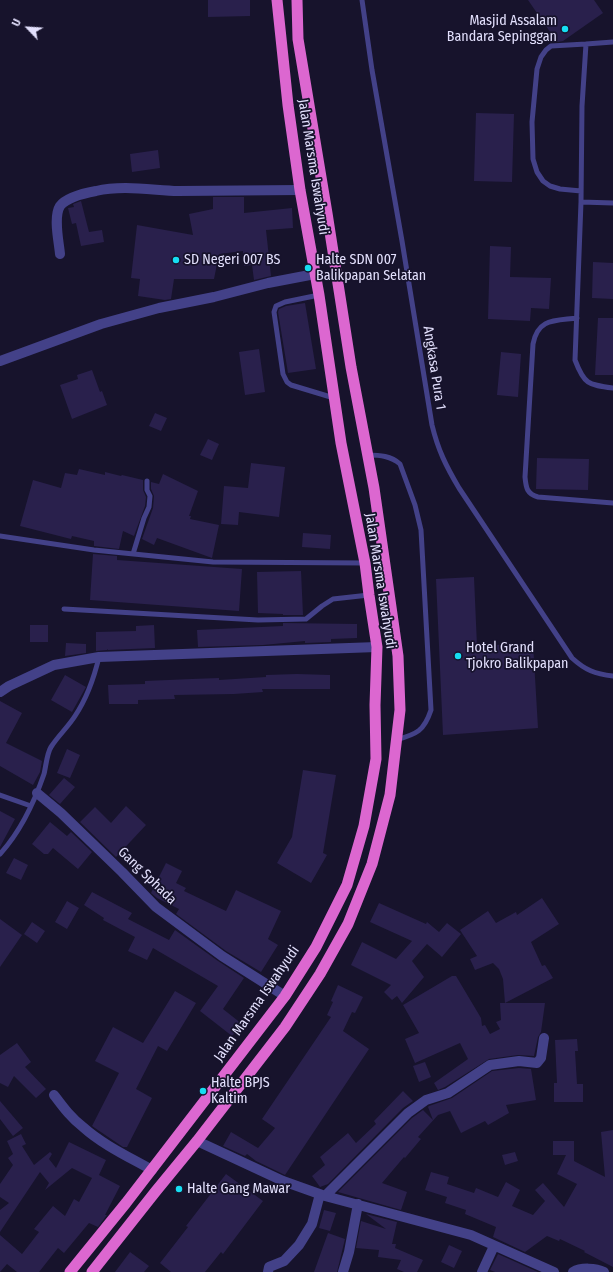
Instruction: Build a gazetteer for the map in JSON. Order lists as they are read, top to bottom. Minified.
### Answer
{"streets":{"highway":["Jalan Marsma Iswahyudi"],"street":["Gang Sphada"],"lane":["Angkasa Pura 1"]},"crossings":[["Jalan Marsma Iswahyudi","Gang Sphada"]],"places":["Masjid Assalam Bandara Sepinggan","SD Negeri 007 BS","Halte SDN 007 Balikpapan Selatan","Hotel Grand Tjokro Balikpapan","Halte BPJS Kaltim","Halte Gang Mawar"],"north":"top left"}
